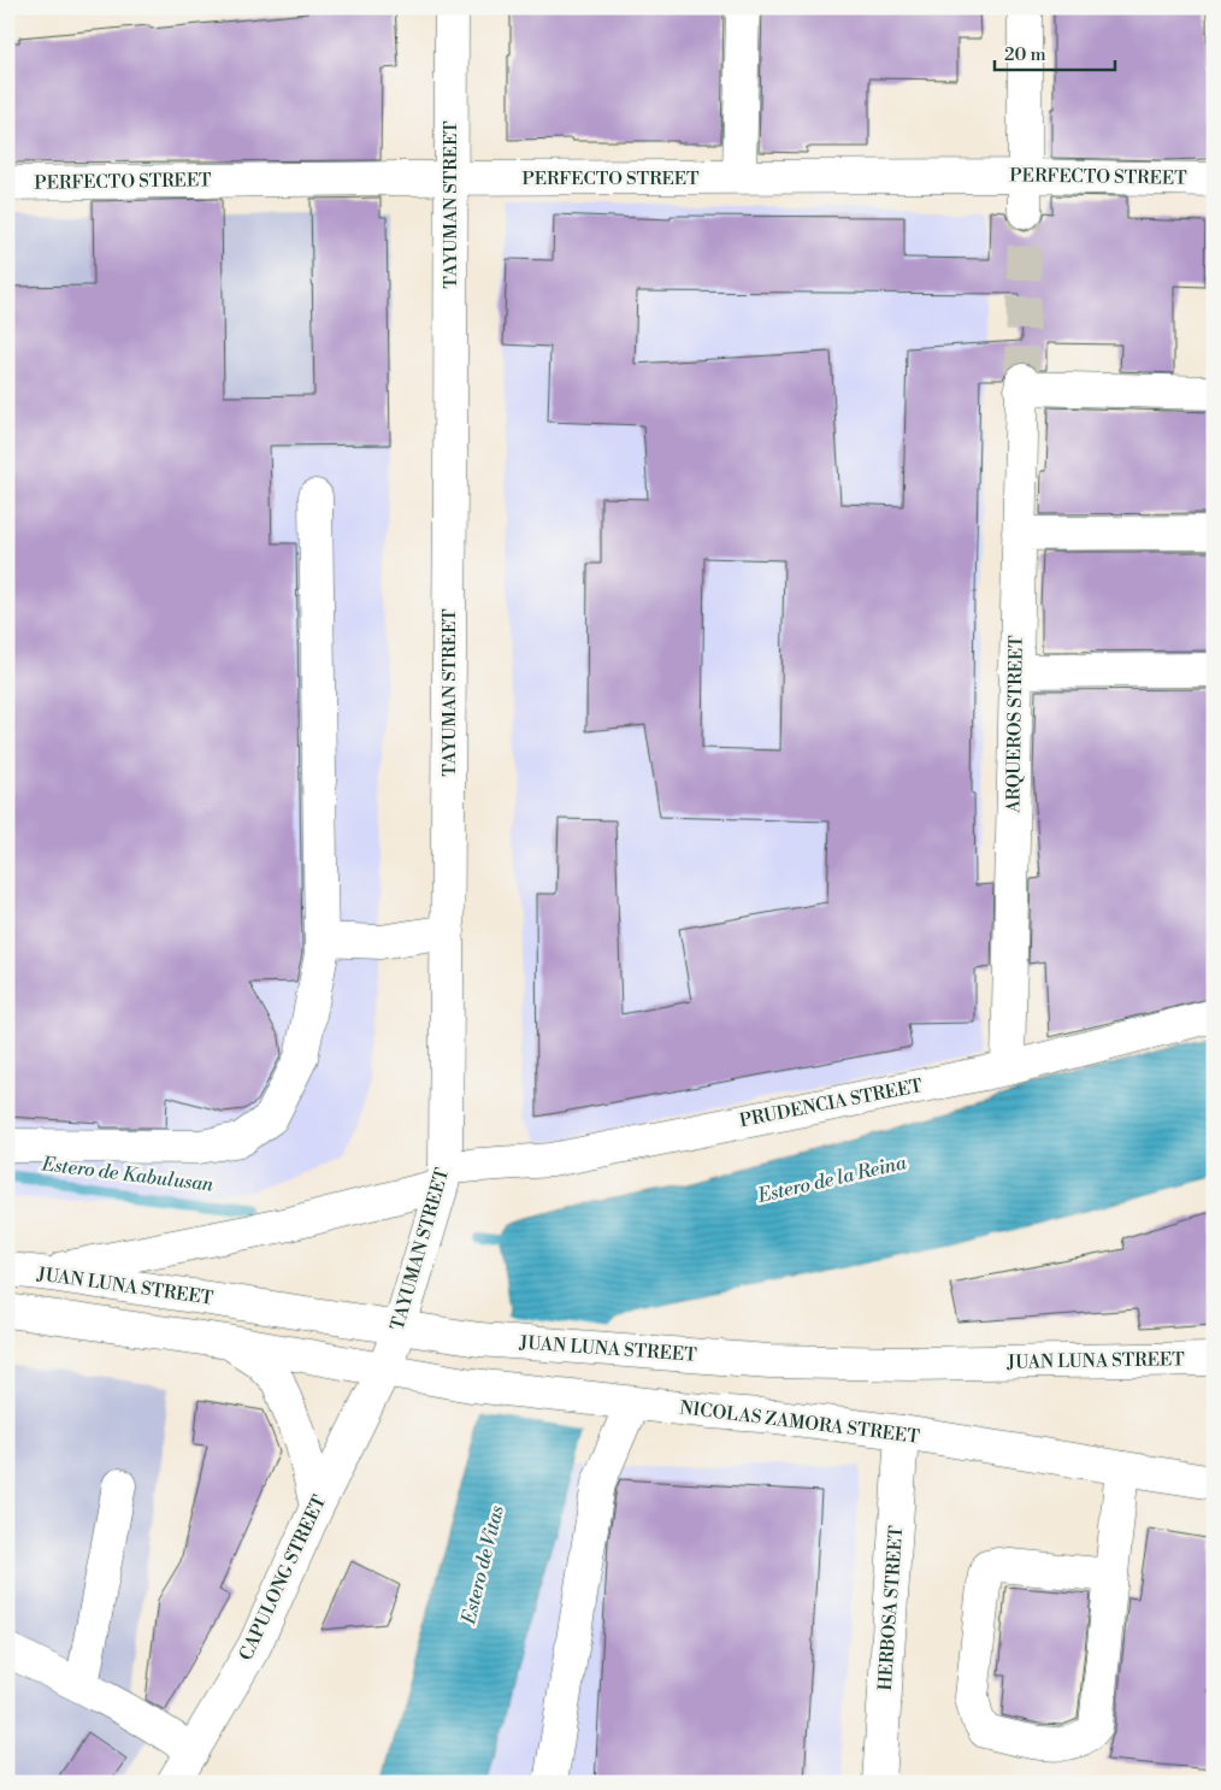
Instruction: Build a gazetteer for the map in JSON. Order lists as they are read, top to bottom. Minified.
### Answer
{"streets":{"main road":["PERFECTO STREET","TAYUMAN STREET","ARQUEROS STREET","PRUDENCIA STREET","JUAN LUNA STREET","NICOLAS ZAMORA STREET","CAPULONG STREET","HERBOSA STREET"]},"crossings":[["PERFECTO STREET","TAYUMAN STREET"],["TAYUMAN STREET","PRUDENCIA STREET"],["TAYUMAN STREET","JUAN LUNA STREET"],["TAYUMAN STREET","NICOLAS ZAMORA STREET"],["TAYUMAN STREET","CAPULONG STREET"],["ARQUEROS STREET","PRUDENCIA STREET"],["PRUDENCIA STREET","JUAN LUNA STREET"],["NICOLAS ZAMORA STREET","CAPULONG STREET"],["NICOLAS ZAMORA STREET","HERBOSA STREET"]],"water":["Estero de Kabulusan","Estero de la Reina","Estero de Vitas"],"scale_bar":"20 m"}
